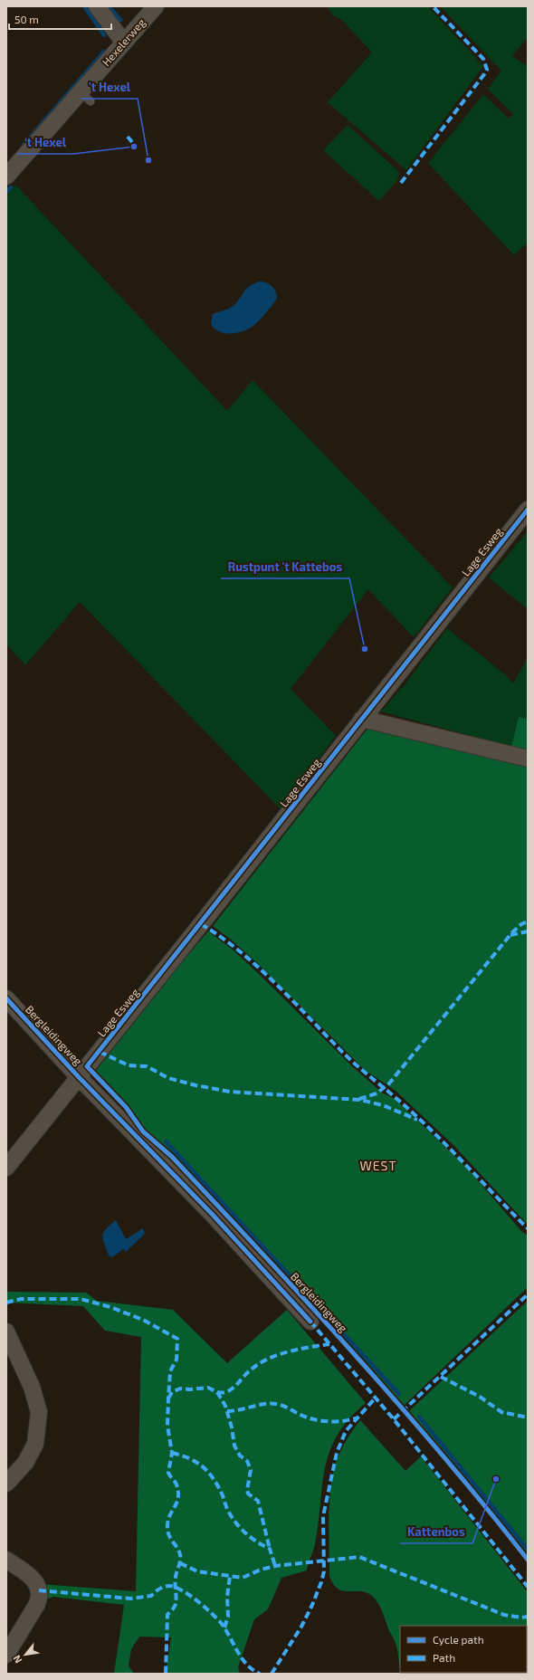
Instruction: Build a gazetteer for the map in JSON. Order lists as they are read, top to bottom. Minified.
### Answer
{"streets":{"street":["Hexelerweg","Lage Esweg","Bergleidingweg"]},"crossings":[["Lage Esweg","Bergleidingweg"]],"districts":["WEST"],"places":["‘t Hexel","'t Hexel","Rustpunt 't Kattebos","Kattenbos"],"legend":["Cycle path","Path"],"scale_bar":"50 m","north":"bottom left"}
